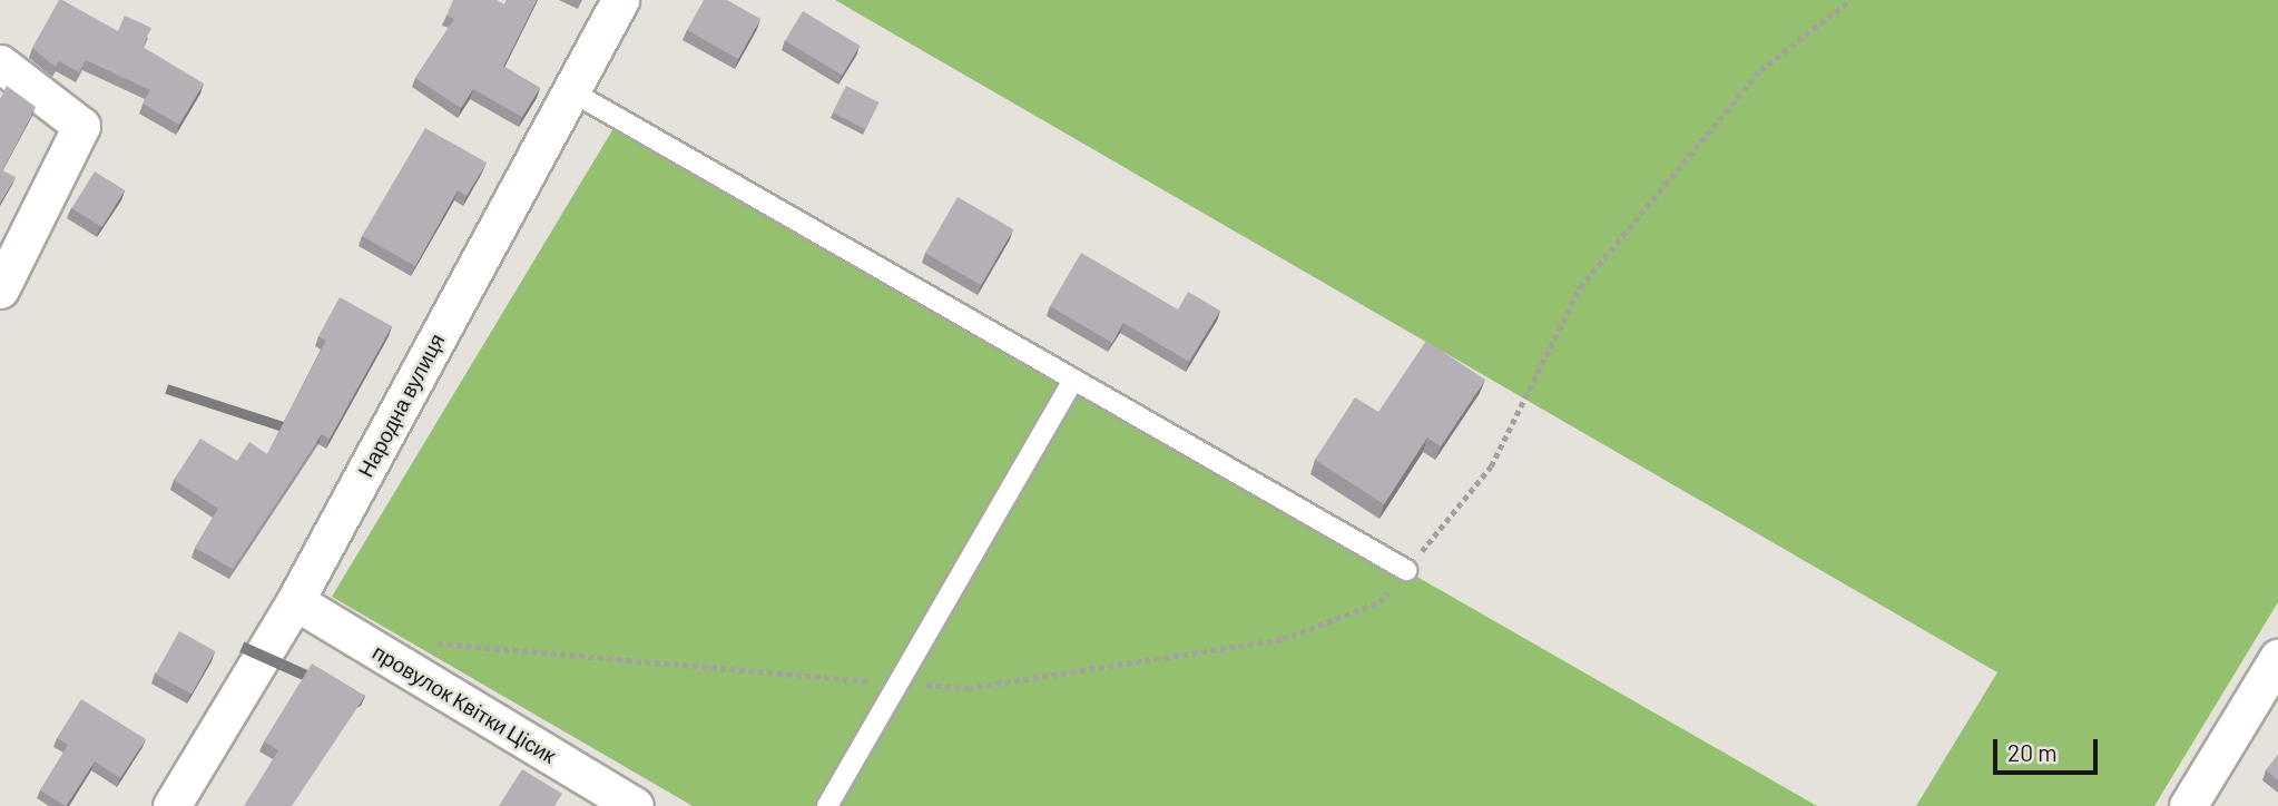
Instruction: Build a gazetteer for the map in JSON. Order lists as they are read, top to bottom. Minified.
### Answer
{"streets":{"street":["Народна вулиця","провулок Квітки Цісик"]},"crossings":[["Народна вулиця","провулок Квітки Цісик"]],"scale_bar":"20 m"}
